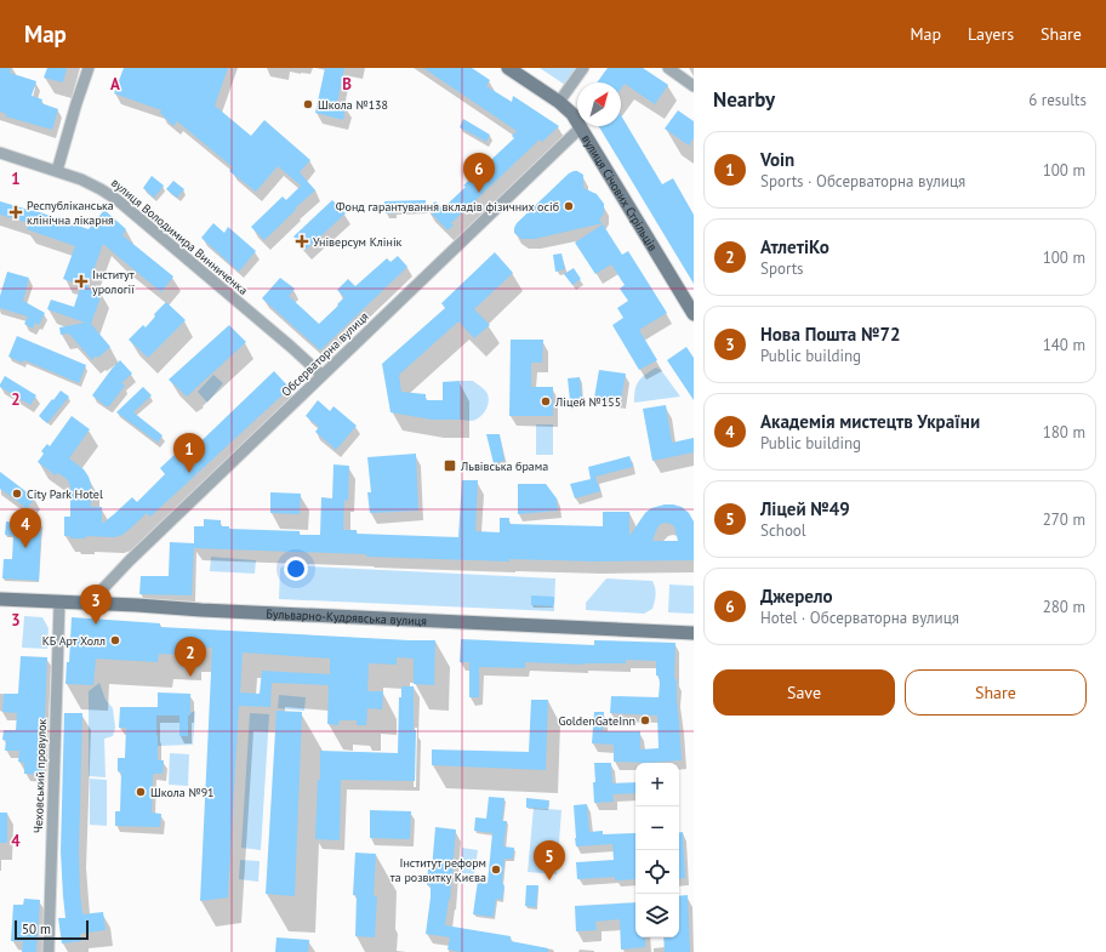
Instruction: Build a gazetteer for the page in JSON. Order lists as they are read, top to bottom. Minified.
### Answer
{"streets":{"main road":["вулиця Січових Стрільців","Бульварно-Кудрявська вулиця"],"street":["вулиця Володимира Винниченка","Обсерваторна вулиця","Чеховський провулок"]},"crossings":[["вулиця Січових Стрільців","Обсерваторна вулиця"],["вулиця Володимира Винниченка","Обсерваторна вулиця"],["Обсерваторна вулиця","Бульварно-Кудрявська вулиця"],["Бульварно-Кудрявська вулиця","Чеховський провулок"]],"places":{"other":["Школа №138","Фонд гарантування вкладів фізичних осіб","Ліцей №155","City Park Hotel","КБ Арт Холл","GoldenGateInn","Школа №91","Інститут реформ та розвитку Києва"],"health":["Республіканська клінічна лікарня","Універсум Клінік","Інститут урології"],"transit":["Львівська брама"]},"scale_bar":"50 m","north":"top right","page":{"header":"Map","nav":["Map","Layers","Share"],"heading":["Nearby","6 results"],"list":[{"mark":"1","name":"Voin","note":"Sports · Обсерваторна вулиця","value":"100 m"},{"mark":"2","name":"АтлетіКо","note":"Sports","value":"100 m"},{"mark":"3","name":"Нова Пошта №72","note":"Public building","value":"140 m"},{"mark":"4","name":"Академія мистецтв України","note":"Public building","value":"180 m"},{"mark":"5","name":"Ліцей №49","note":"School","value":"270 m"},{"mark":"6","name":"Джерело","note":"Hotel · Обсерваторна вулиця","value":"280 m"}],"pins":["6","1","4","3","2","5"],"buttons":["Save","Share"],"map_buttons":["+","−"],"scale":"50 m"},"grid":{"columns":["A","B"],"rows":["1","2","3","4"]}}
